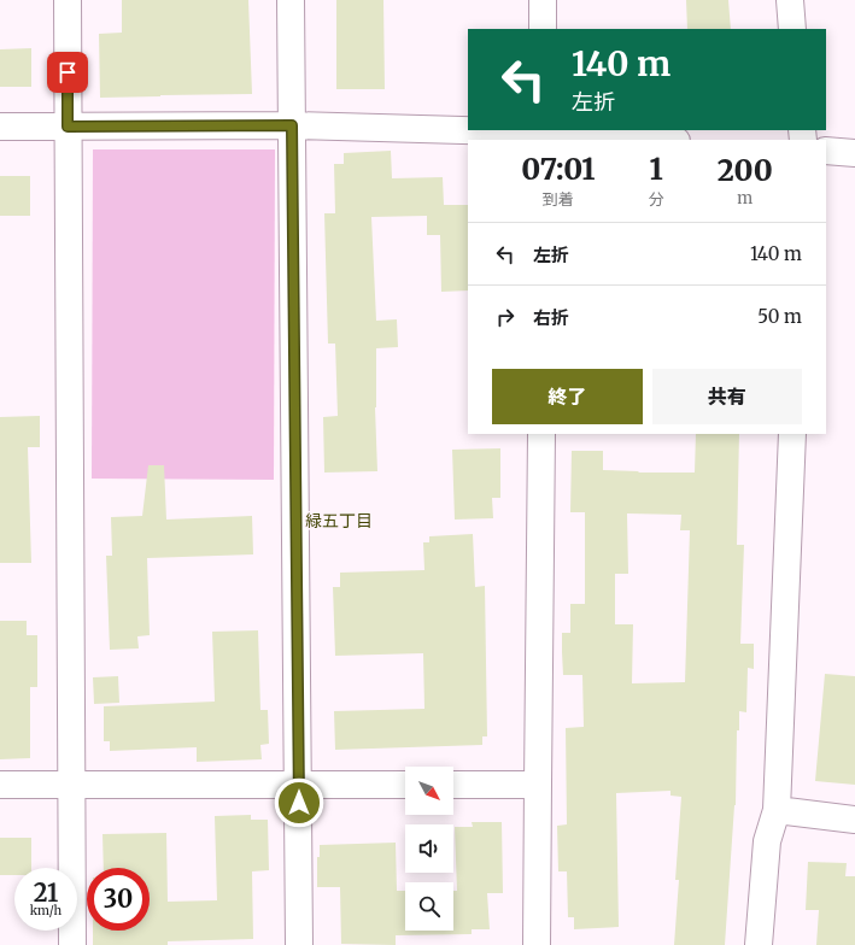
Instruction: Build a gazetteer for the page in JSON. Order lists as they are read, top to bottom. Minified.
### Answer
{"districts":["緑五丁目"],"north":"bottom right","page":{"turn":["140 m","左折"],"eta":["07:01","到着","1","分","200","m"],"list":[{"name":"左折","value":"140 m"},{"name":"右折","value":"50 m"}],"buttons":["終了","共有"],"speed":"21 km/h","limit":"30"}}
